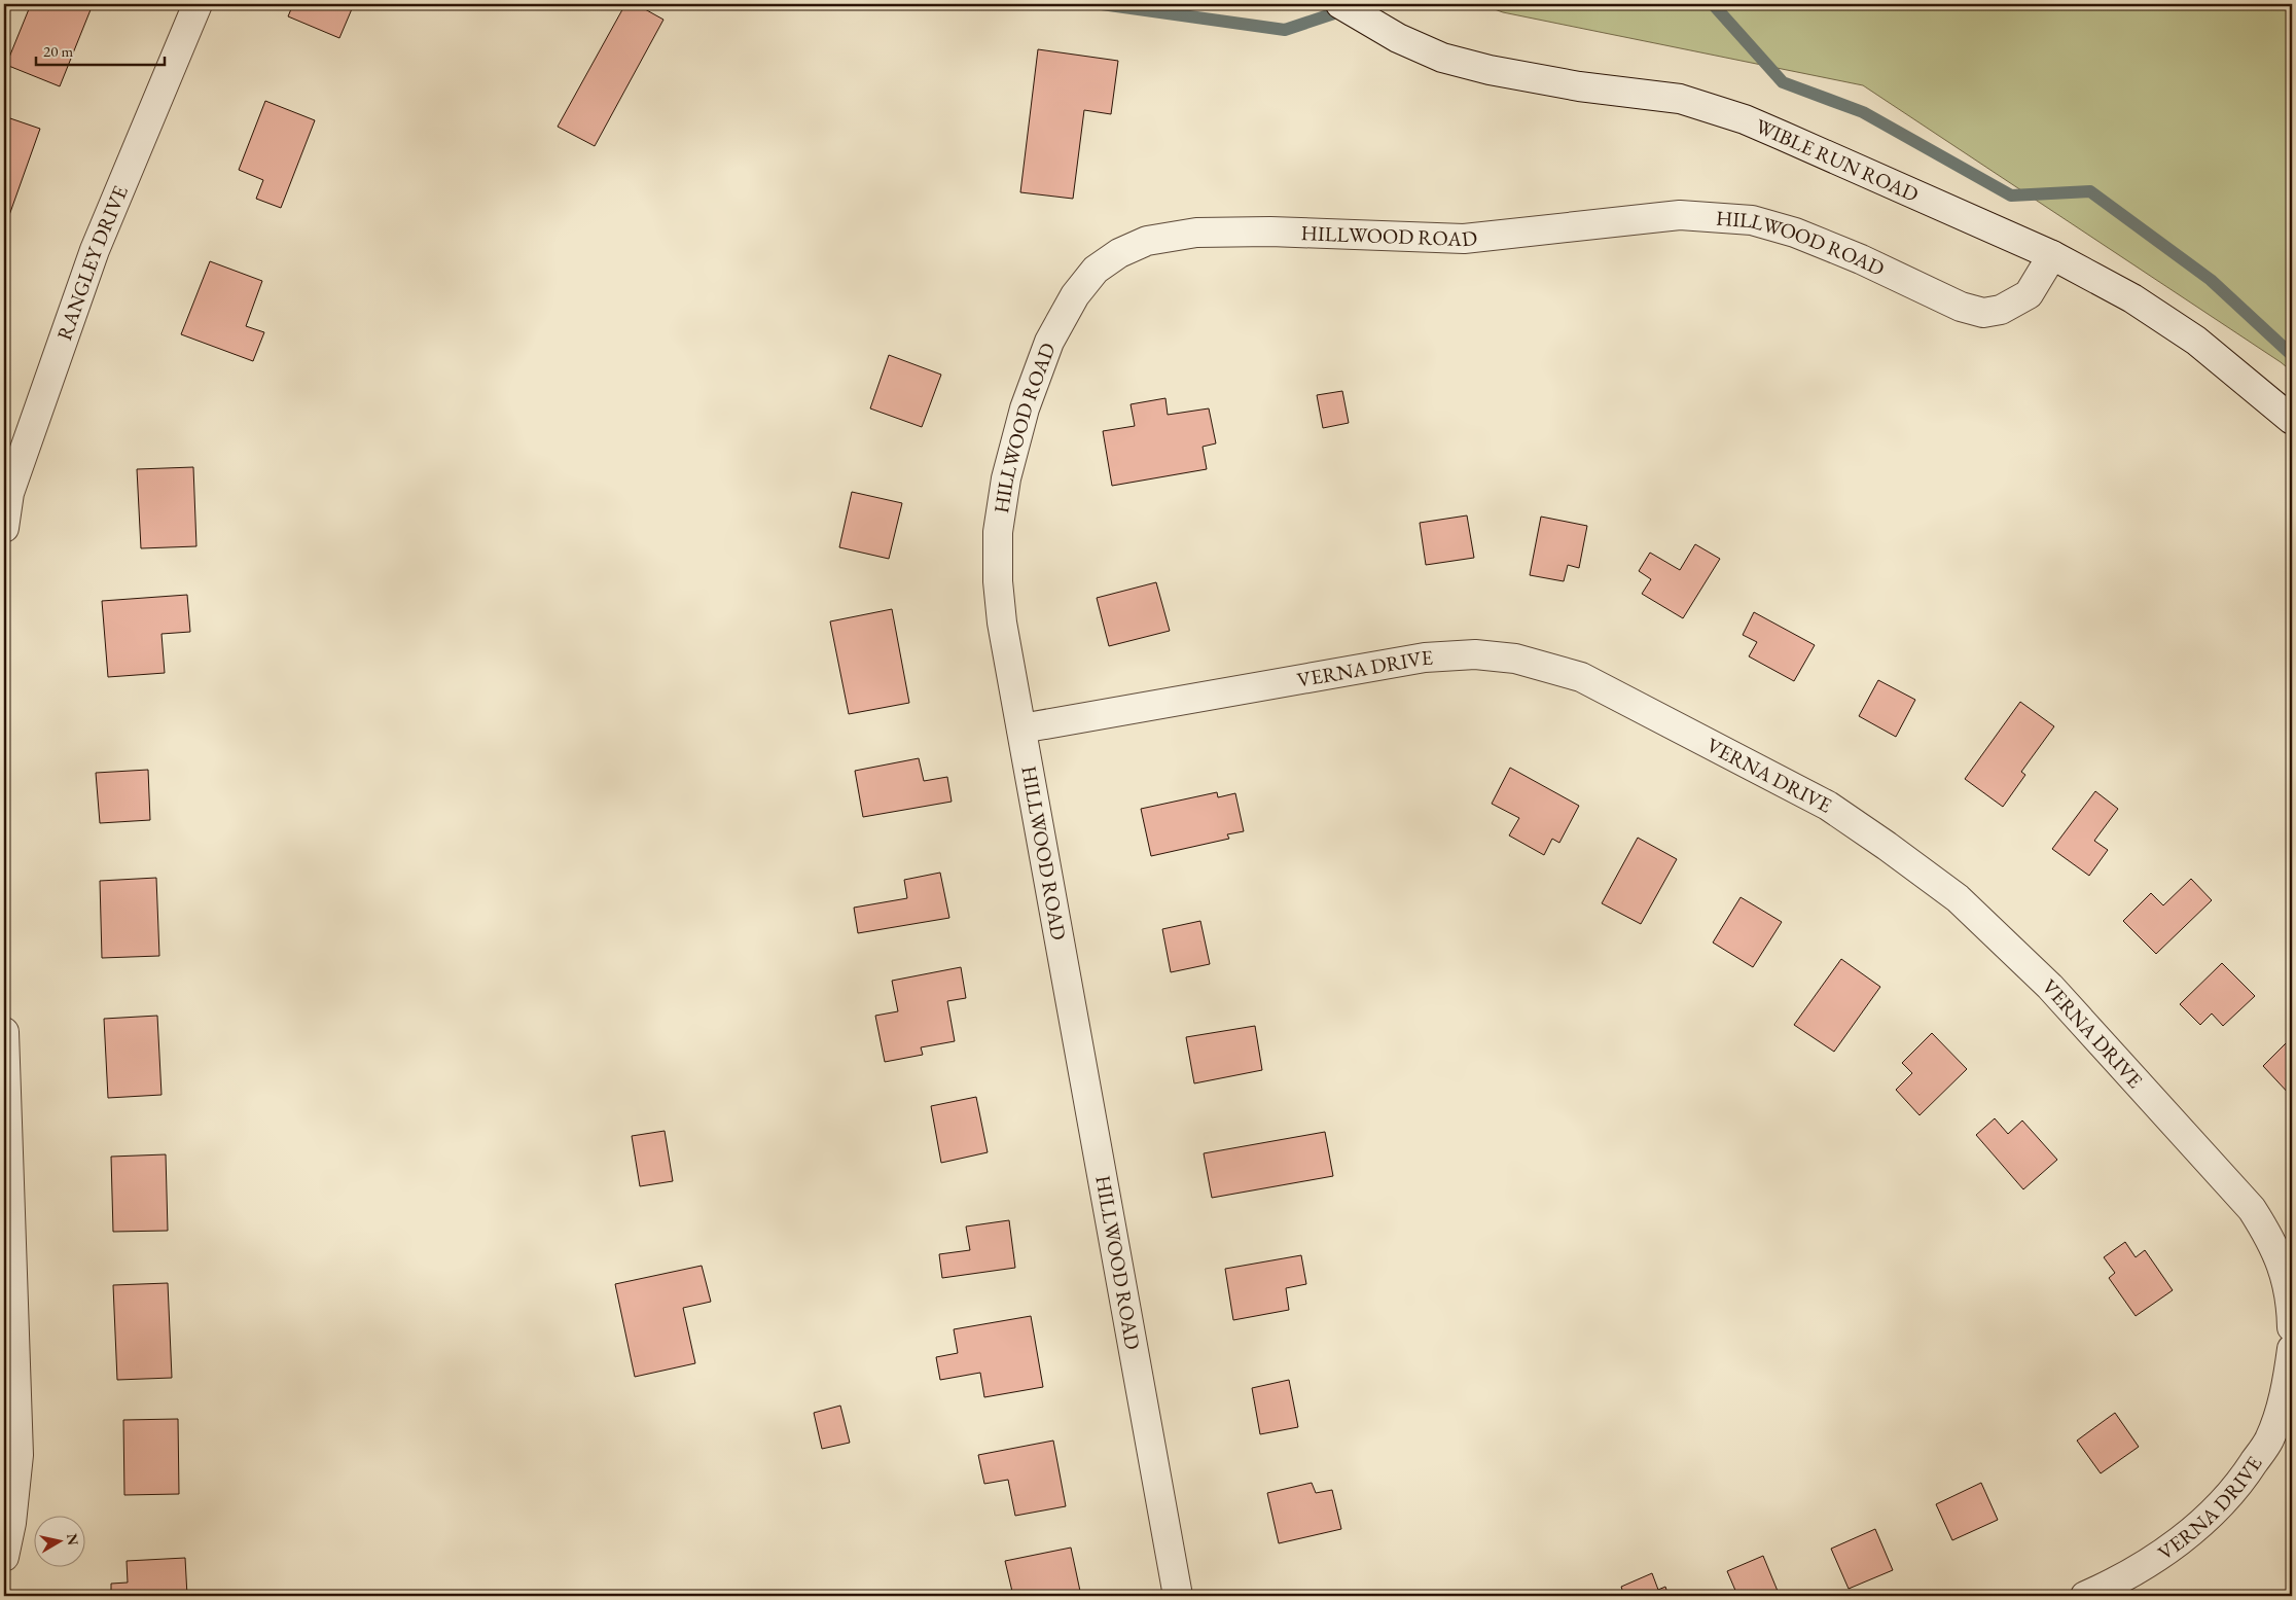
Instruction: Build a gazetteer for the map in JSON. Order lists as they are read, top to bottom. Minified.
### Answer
{"streets":{"street":["WIBLE RUN ROAD","HILLWOOD ROAD","RANGLEY DRIVE","VERNA DRIVE"]},"crossings":[["WIBLE RUN ROAD","HILLWOOD ROAD"],["HILLWOOD ROAD","VERNA DRIVE"]],"scale_bar":"20 m","north":"right"}
